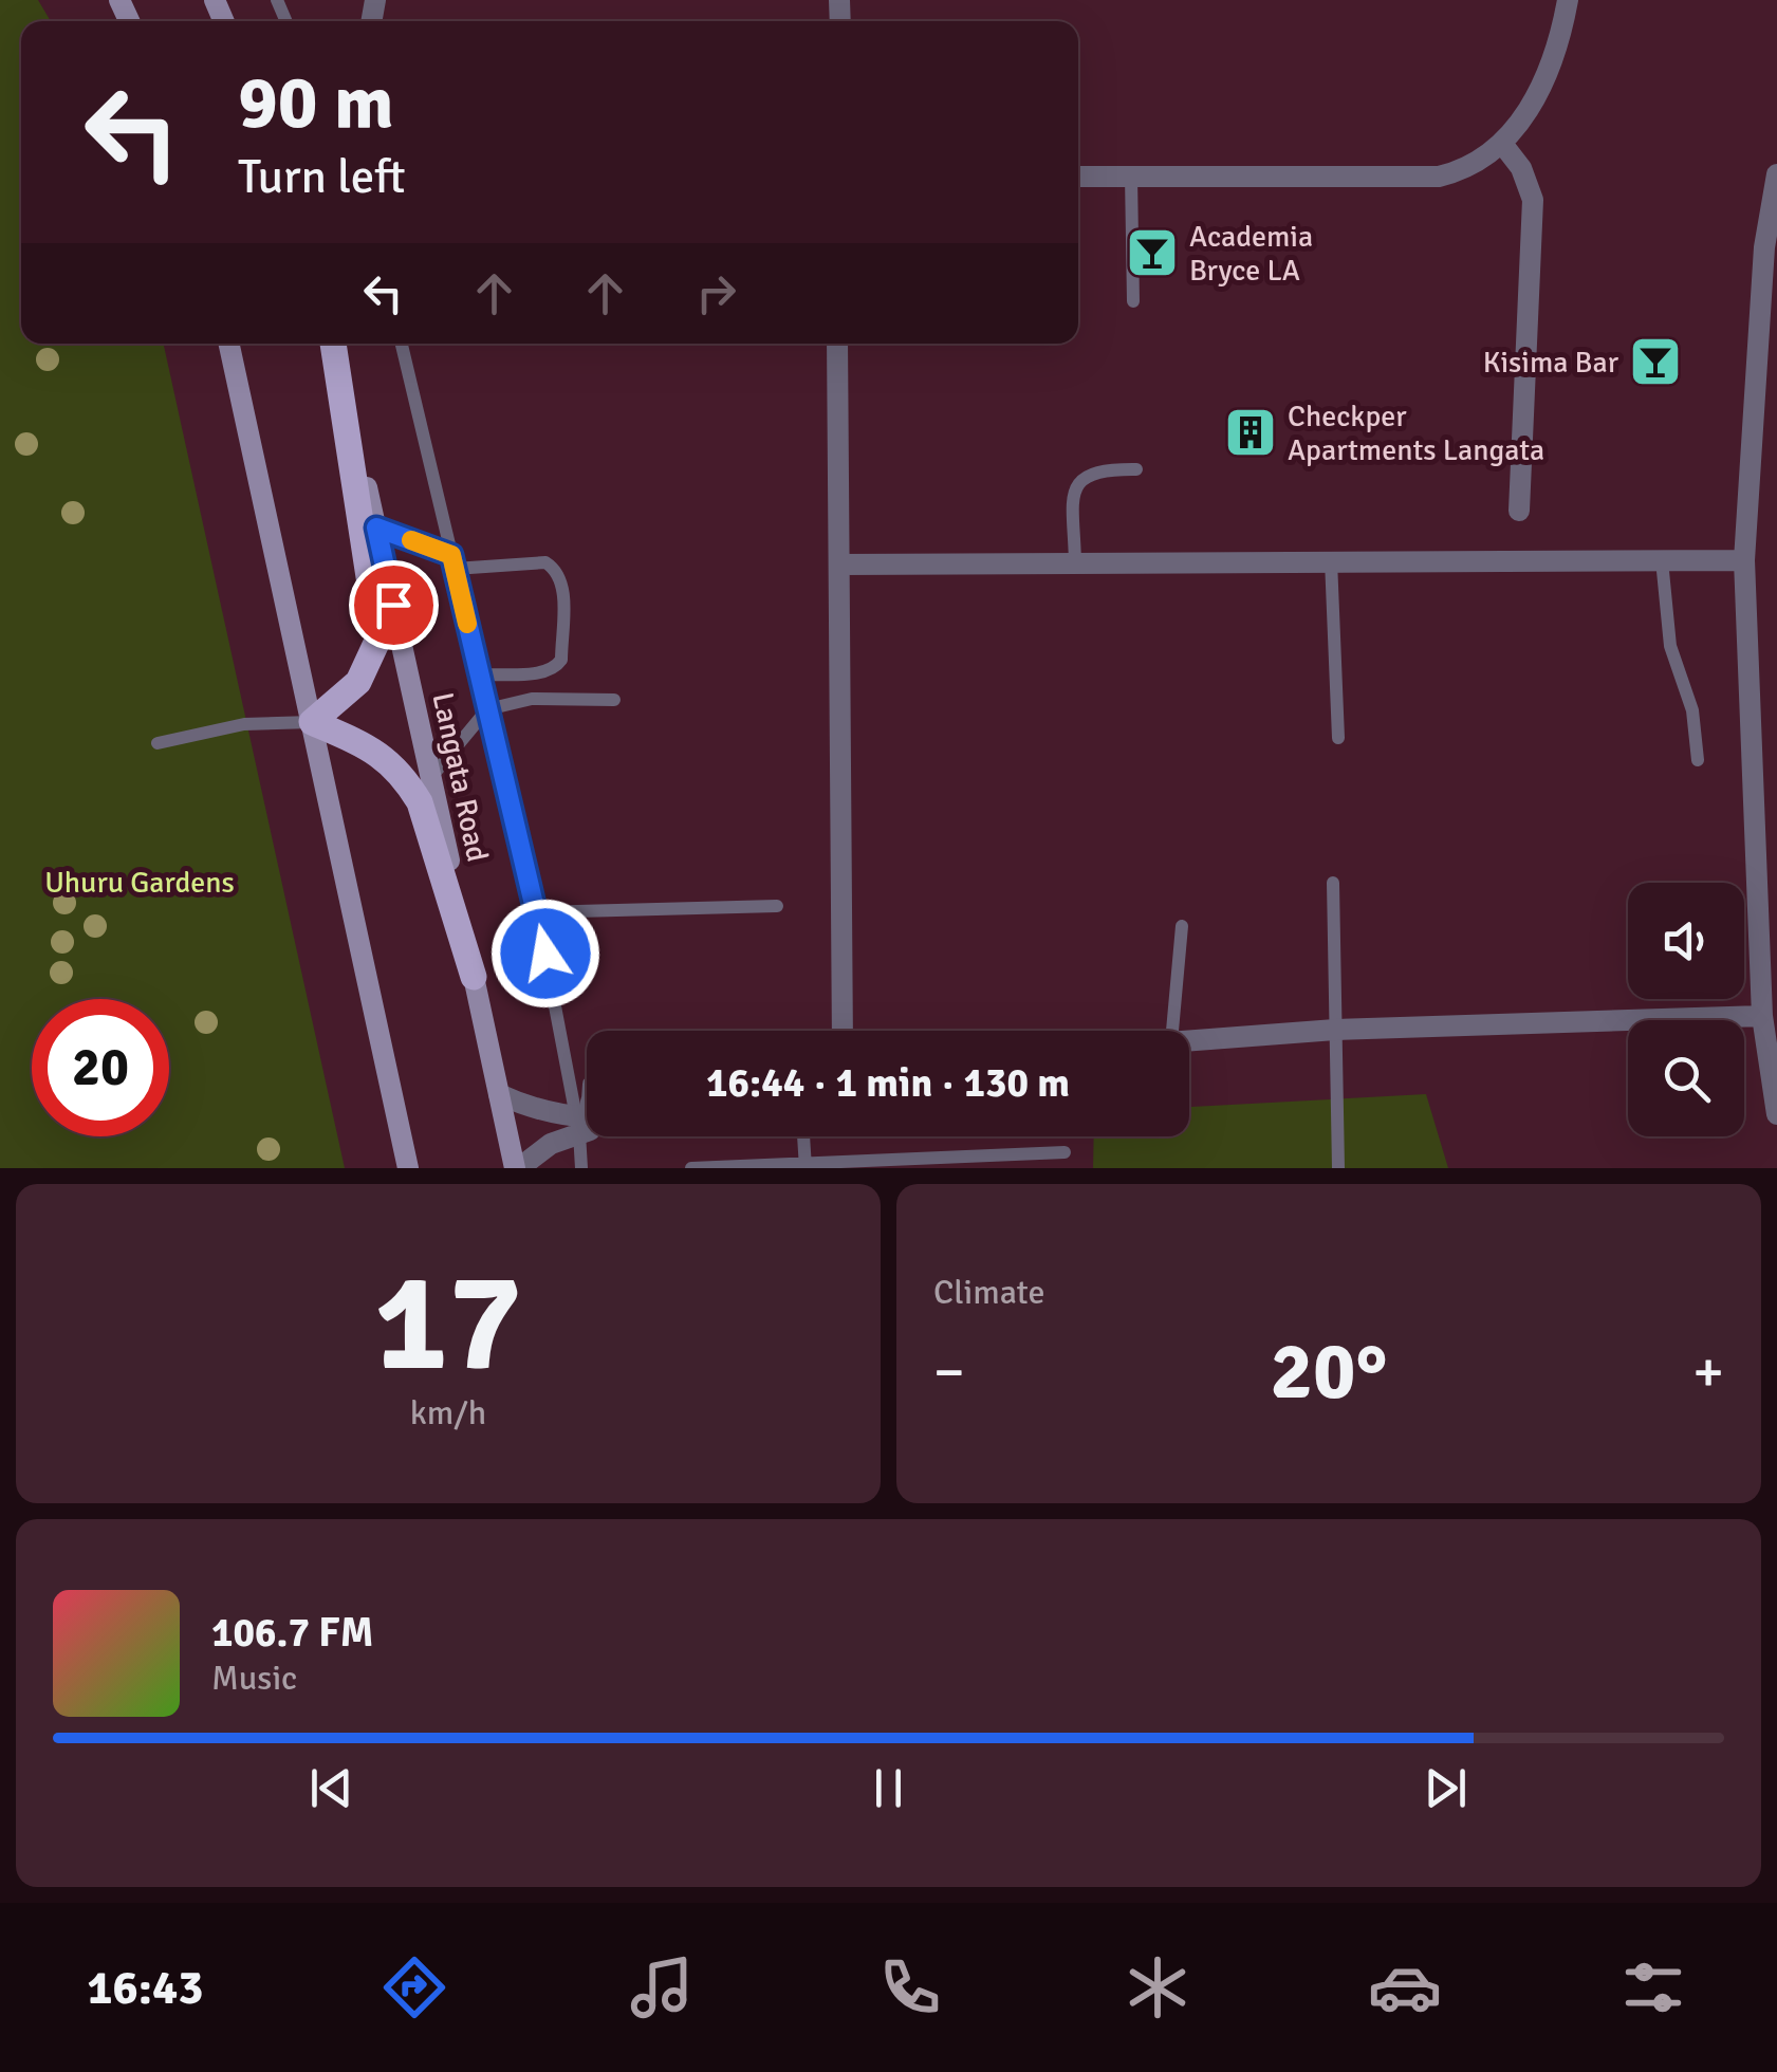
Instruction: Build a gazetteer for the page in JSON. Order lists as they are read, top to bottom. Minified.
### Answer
{"streets":{"main road":["Langata Road"]},"parks":["Uhuru Gardens"],"places":{"bar":["Academia Bryce LA","Kisima Bar"],"building":["Checkper Apartments Langata"]},"page":{"turn":["90 m","Turn left"],"limit":"20","trip":"16:44 · 1 min · 130 m","tile":[["17","km/h"],"Climate"],"heat":["−","20°","+"],"song":["106.7 FM","Music"],"tabs":"16:43"}}
